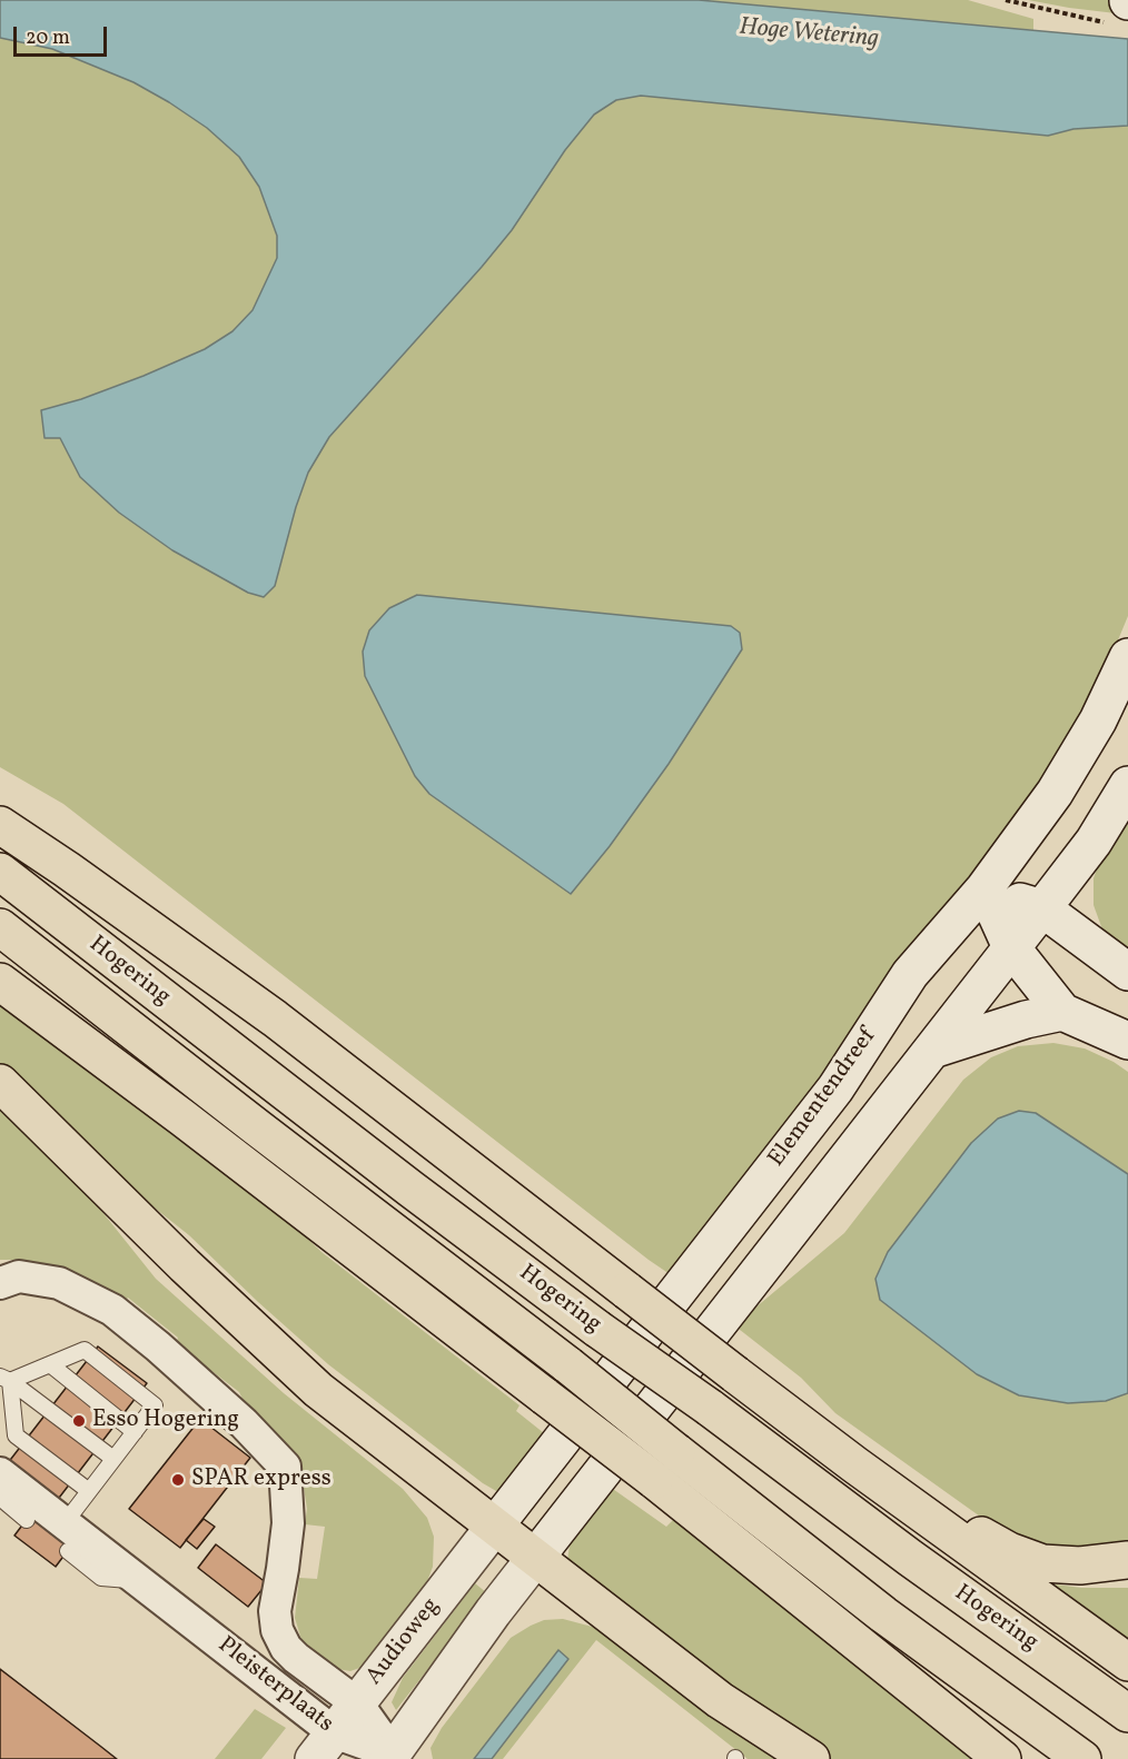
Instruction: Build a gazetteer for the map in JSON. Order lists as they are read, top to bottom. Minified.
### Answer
{"streets":{"highway":["Hogering"],"main road":["Elementendreef","Audioweg"],"street":["Pleisterplaats"]},"crossings":[["Elementendreef","Audioweg"],["Audioweg","Pleisterplaats"]],"water":["Hoge Wetering"],"places":["Esso Hogering","SPAR express"],"scale_bar":"20 m"}
